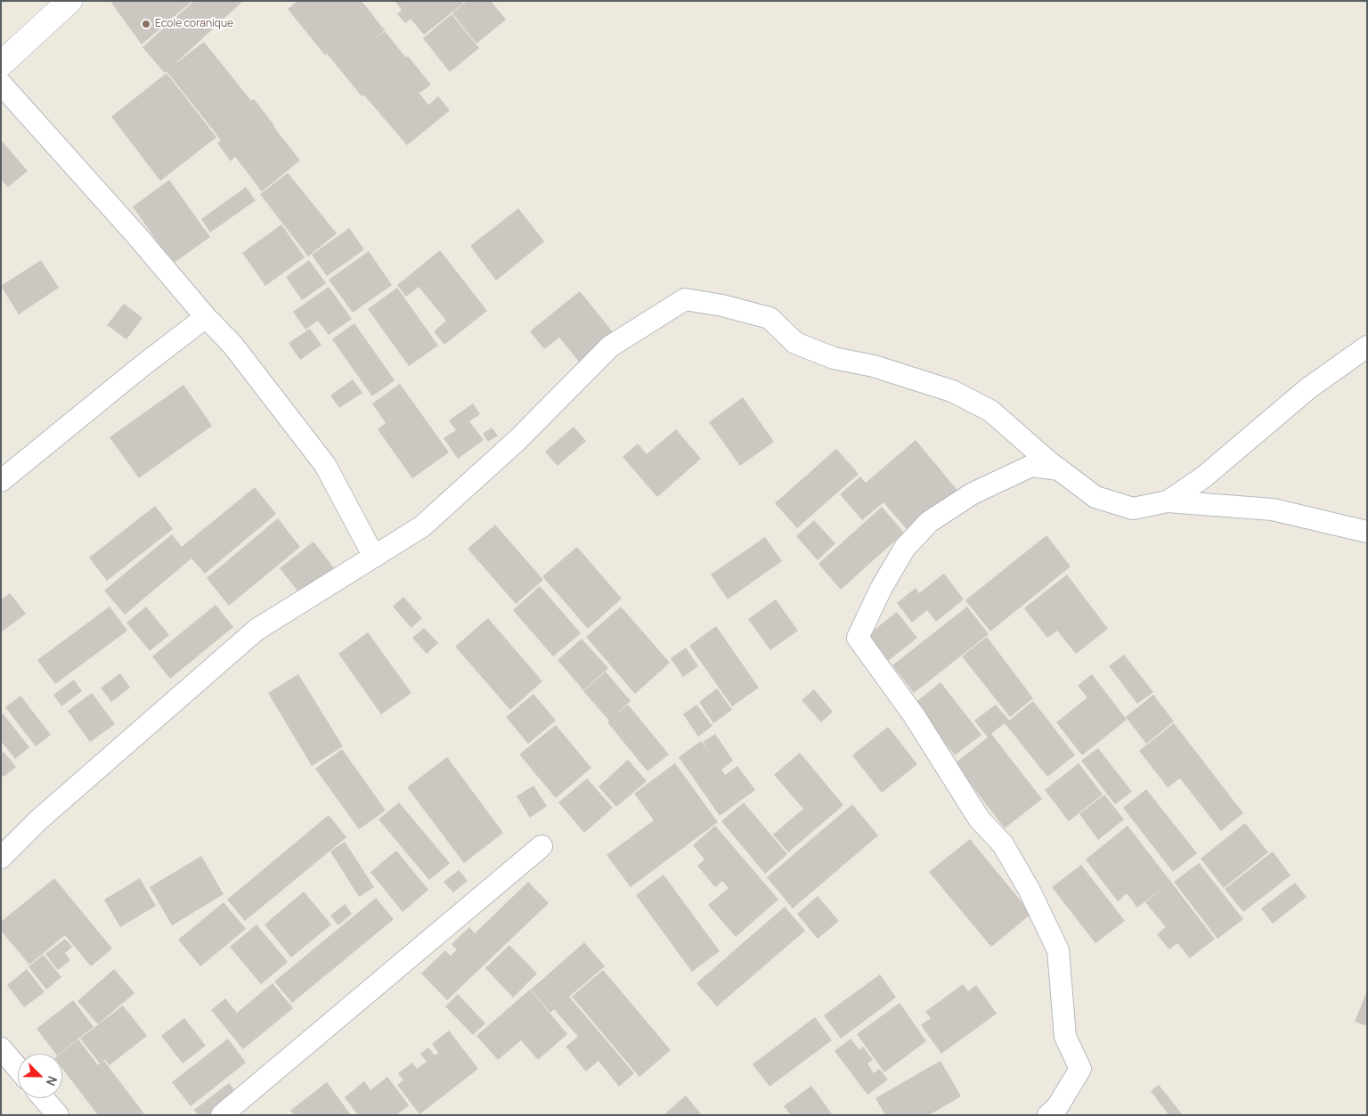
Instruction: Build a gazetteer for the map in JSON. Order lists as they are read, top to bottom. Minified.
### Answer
{"places":["Ecole coranique"],"north":"bottom right"}
